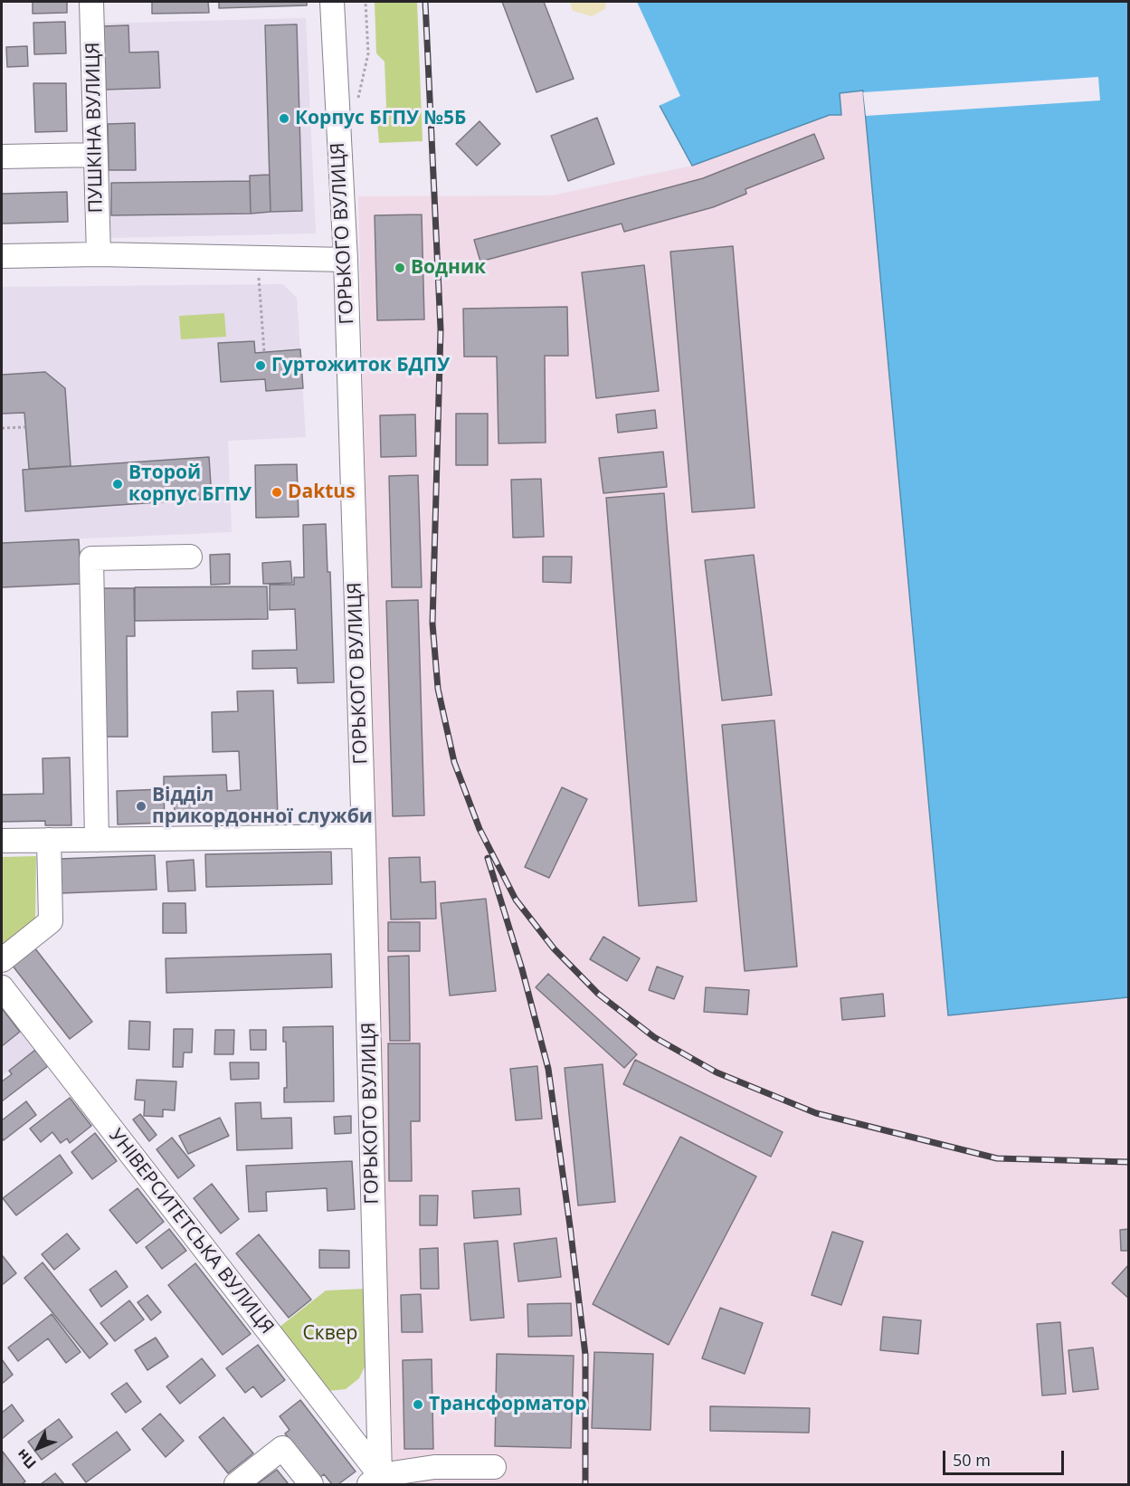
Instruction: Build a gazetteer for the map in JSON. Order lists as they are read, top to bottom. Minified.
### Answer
{"streets":{"street":["ПУШКІНА ВУЛИЦЯ","ГОРЬКОГО ВУЛИЦЯ","УНІВЕРСИТЕТСЬКА ВУЛИЦЯ"]},"crossings":[["ГОРЬКОГО ВУЛИЦЯ","УНІВЕРСИТЕТСЬКА ВУЛИЦЯ"]],"parks":["Сквер"],"places":["Корпус БГПУ №5Б","Водник","Гуртожиток БДПУ","Второй корпус БГПУ","Daktus","Відділ прикордонної служби","Трансформатор"],"scale_bar":"50 m","north":"bottom left"}
